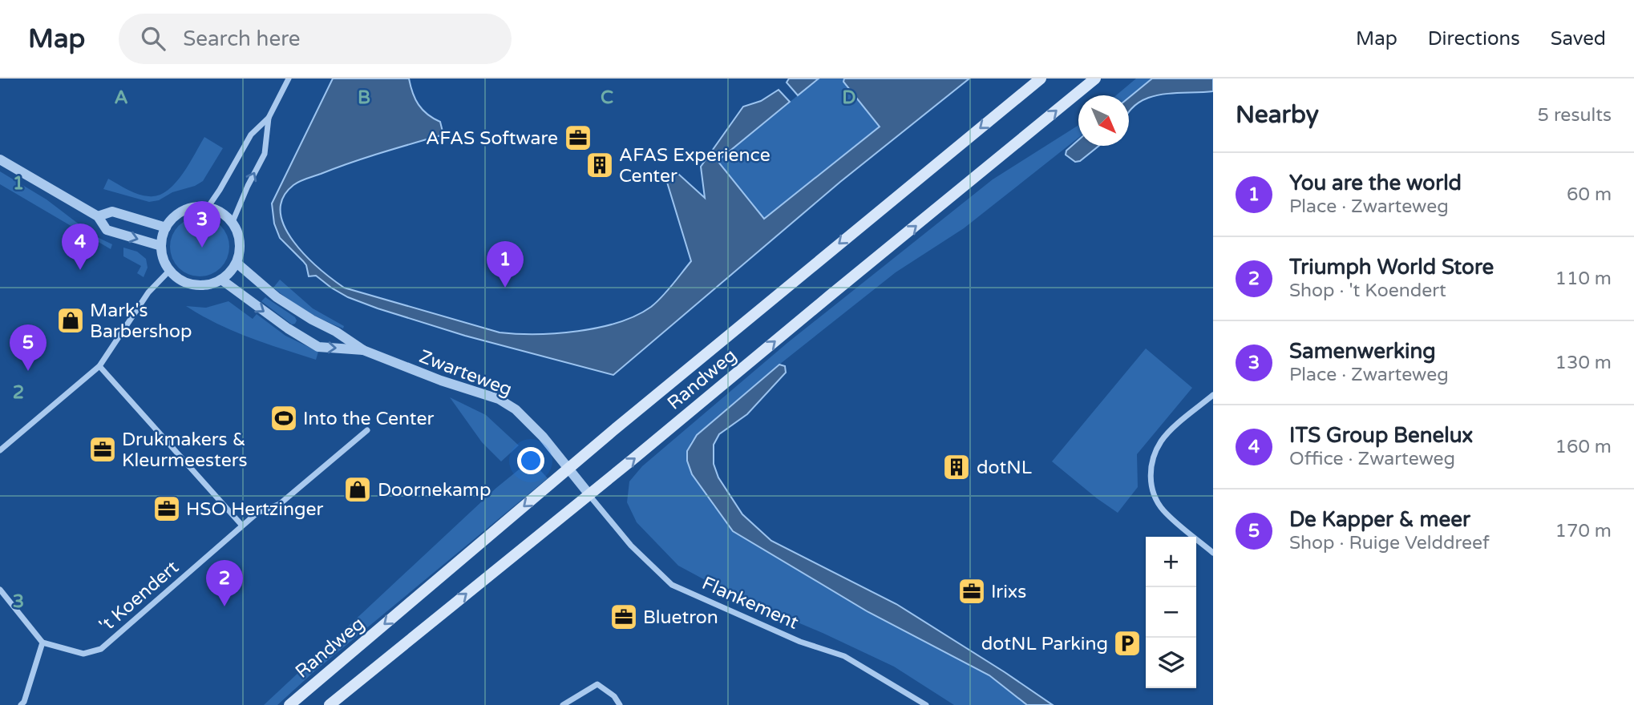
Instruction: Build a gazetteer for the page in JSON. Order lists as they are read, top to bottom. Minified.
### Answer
{"streets":{"main road":["Randweg"],"street":["Zwarteweg","'t Koendert","Flankement"]},"crossings":[["Zwarteweg","Randweg"],["Zwarteweg","Flankement"],["Randweg","Flankement"]],"places":{"office":["AFAS Software","Drukmakers & Kleurmeesters","HSO Hertzinger","Irixs","Bluetron"],"building":["AFAS Experience Center","dotNL"],"shop":["Mark's Barbershop","Doornekamp"],"sports":["Into the Center"],"parking":["dotNL Parking"]},"north":"bottom right","page":{"header":"Map","search":"Search here","nav":["Map","Directions","Saved"],"heading":["Nearby","5 results"],"list":[{"mark":"1","name":"You are the world","note":"Place · Zwarteweg","value":"60 m"},{"mark":"2","name":"Triumph World Store","note":"Shop · 't Koendert","value":"110 m"},{"mark":"3","name":"Samenwerking","note":"Place · Zwarteweg","value":"130 m"},{"mark":"4","name":"ITS Group Benelux","note":"Office · Zwarteweg","value":"160 m"},{"mark":"5","name":"De Kapper & meer","note":"Shop · Ruige Velddreef","value":"170 m"}],"pins":["3","4","1","5","2"],"map_buttons":["+","−"]},"grid":{"columns":["A","B","C","D"],"rows":["1","2","3"]}}
